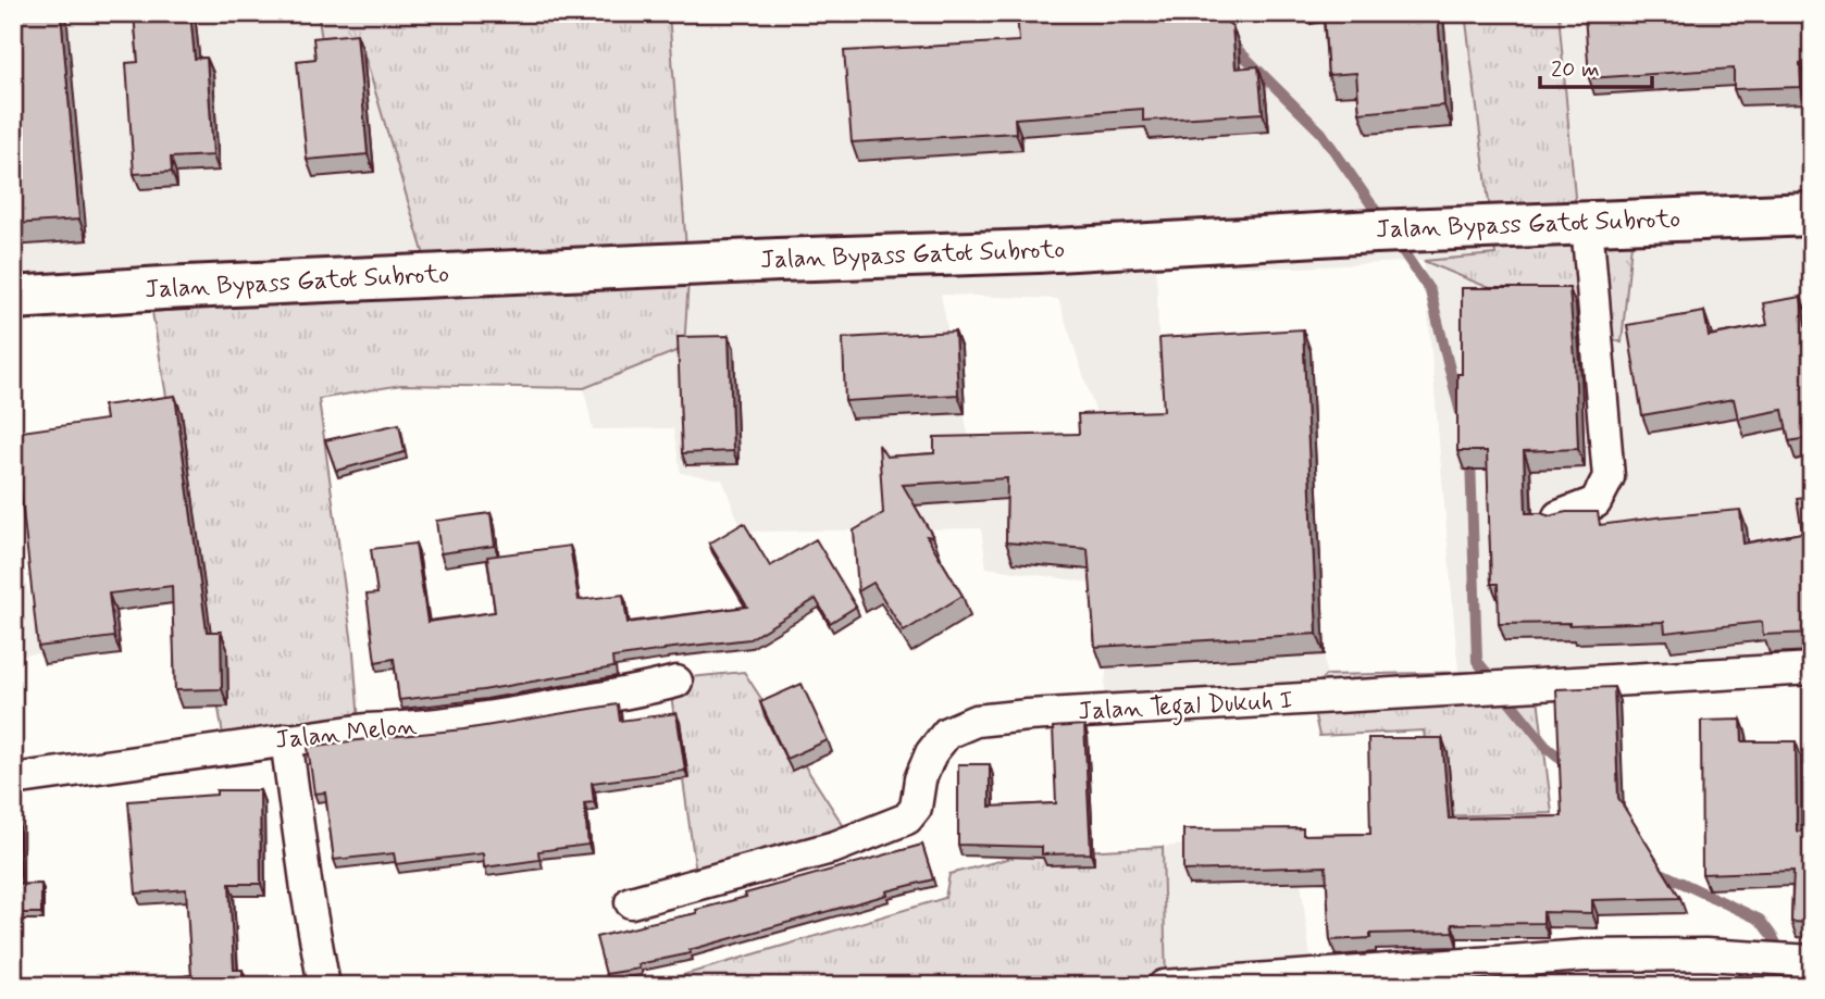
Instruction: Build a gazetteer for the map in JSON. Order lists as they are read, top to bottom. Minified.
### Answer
{"streets":{"main road":["Jalan Bypass Gatot Subroto"],"street":["Jalan Tegal Dukuh I","Jalan Melon"]},"scale_bar":"20 m"}
